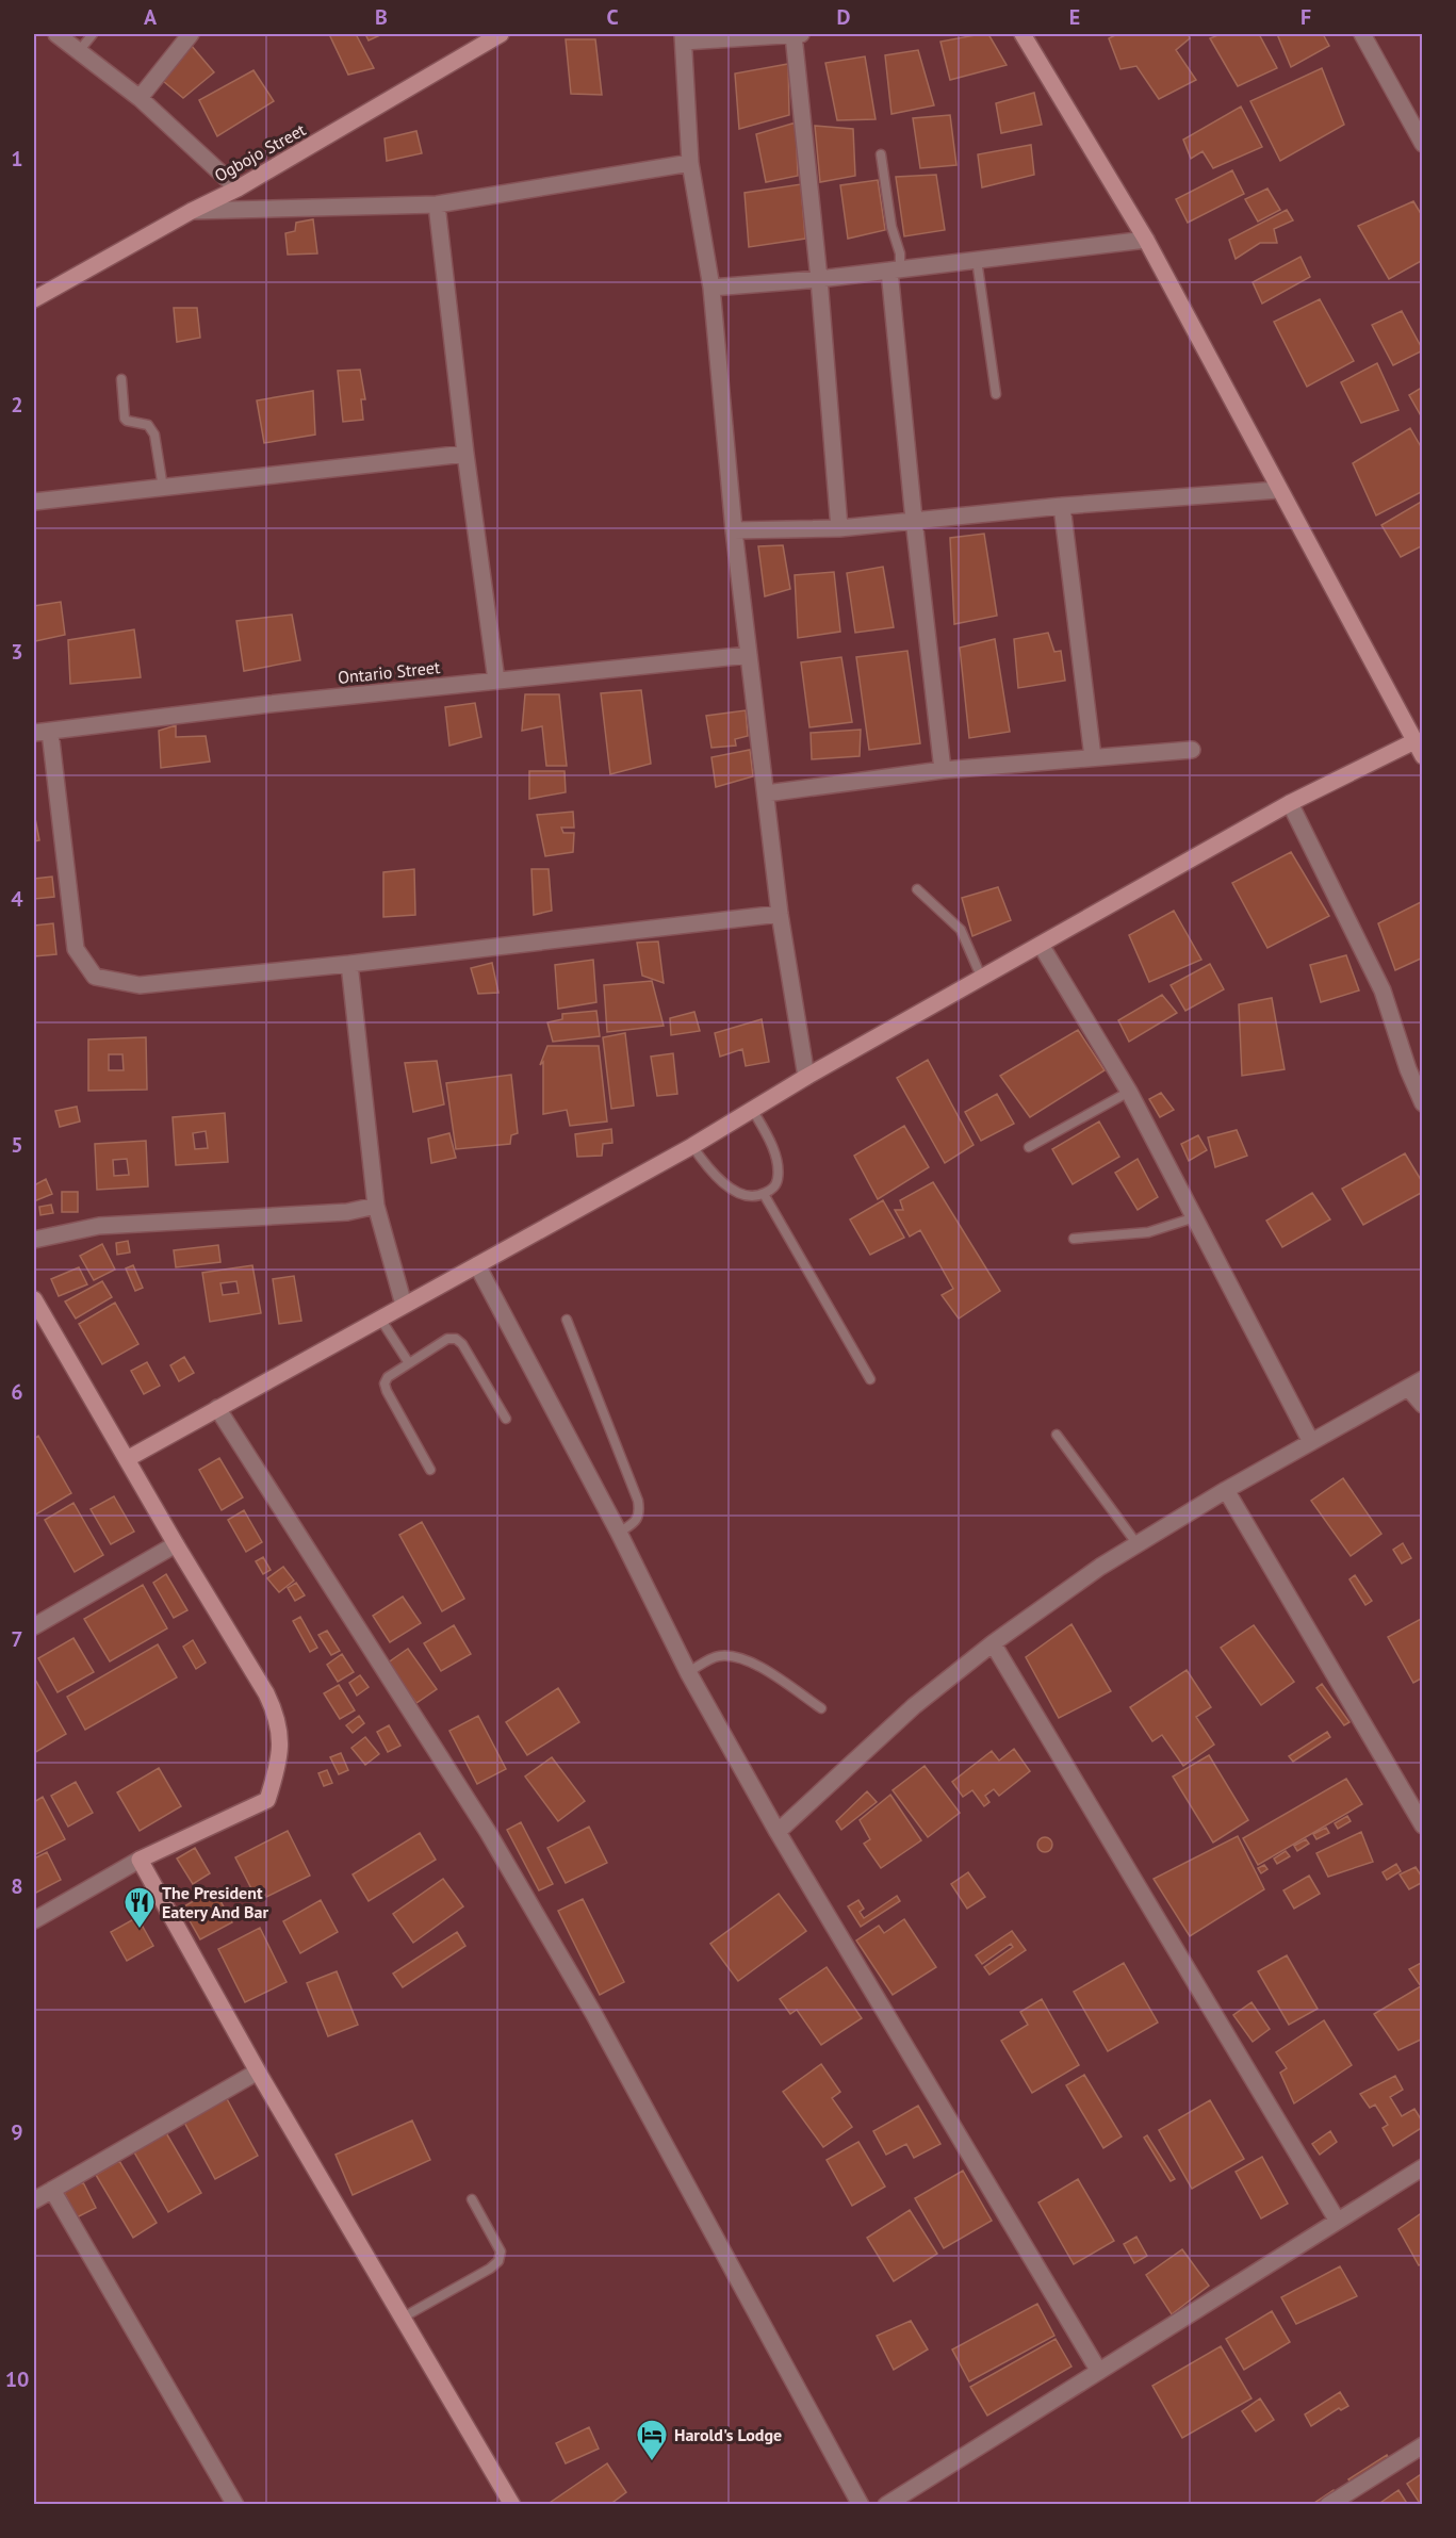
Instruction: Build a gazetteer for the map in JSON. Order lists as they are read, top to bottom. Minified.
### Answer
{"streets":{"street":["Ogbojo Street","Ontario Street"]},"places":{"restaurant":["The President Eatery And Bar"],"hotel":["Harold's Lodge"]},"grid":{"columns":["A","B","C","D","E","F"],"rows":["1","2","3","4","5","6","7","8","9","10"]}}
